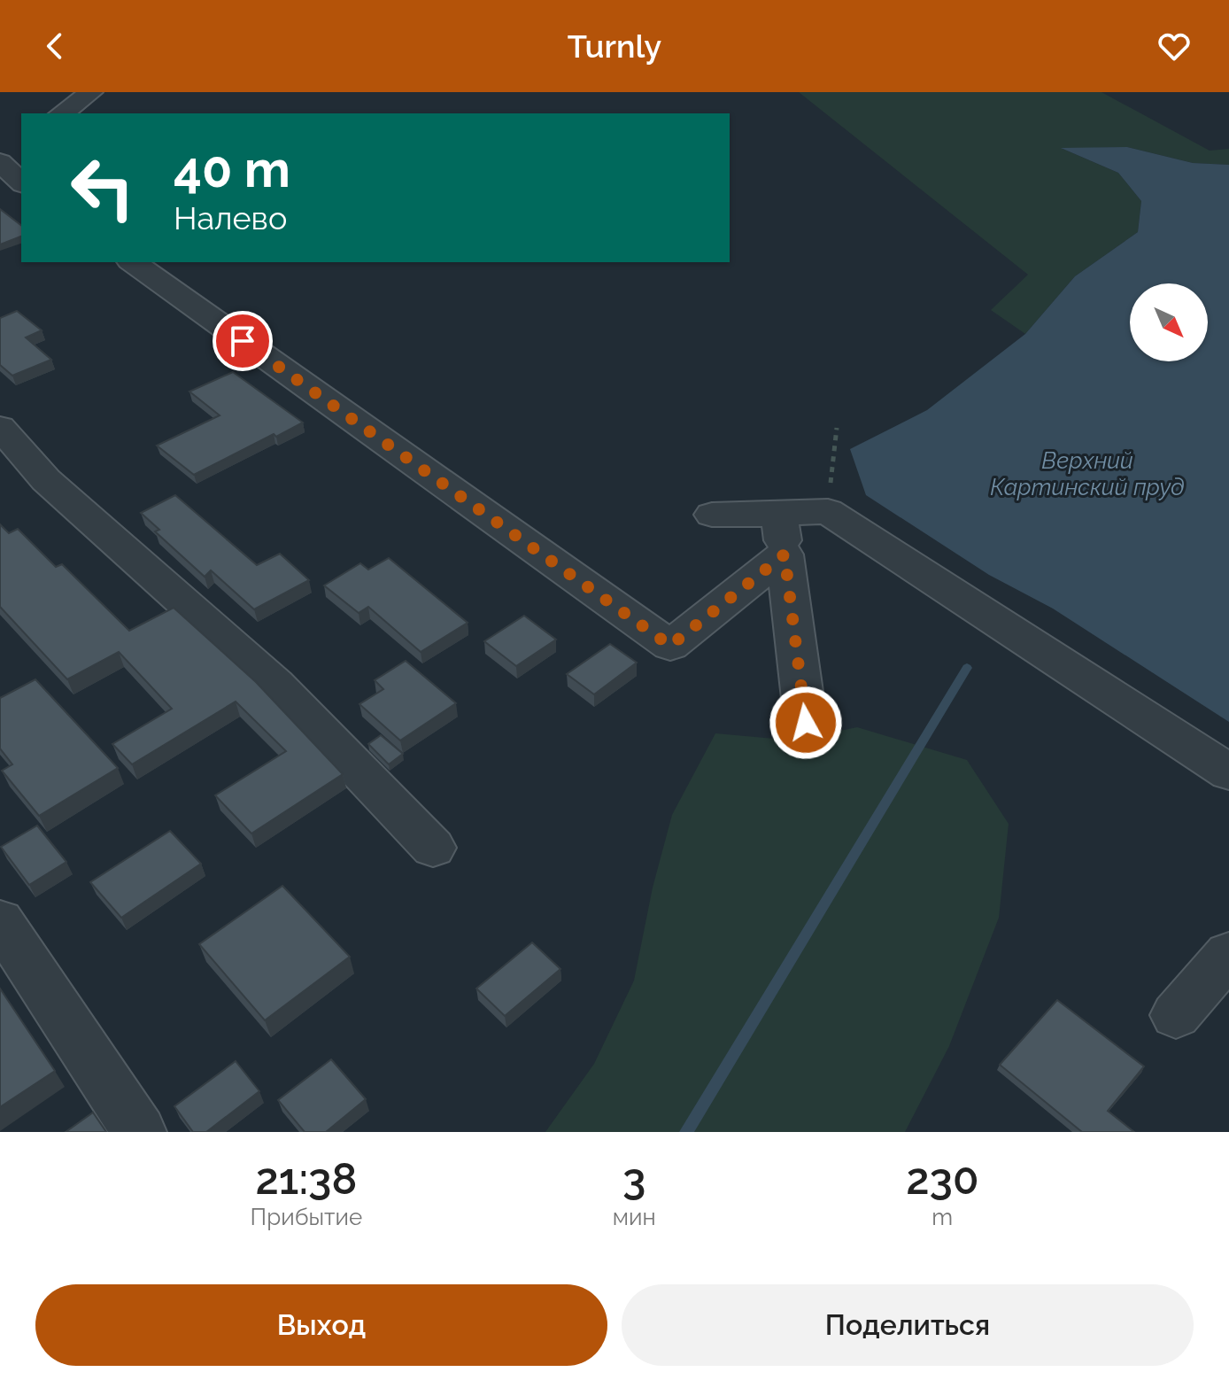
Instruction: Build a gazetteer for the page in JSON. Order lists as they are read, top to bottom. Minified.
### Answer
{"water":["Верхний Картинский пруд"],"north":"bottom right","page":{"header":"Turnly","turn":["40 m","Налево"],"eta":["21:38","Прибытие","3","мин","230","m"],"buttons":["Выход","Поделиться"]}}
